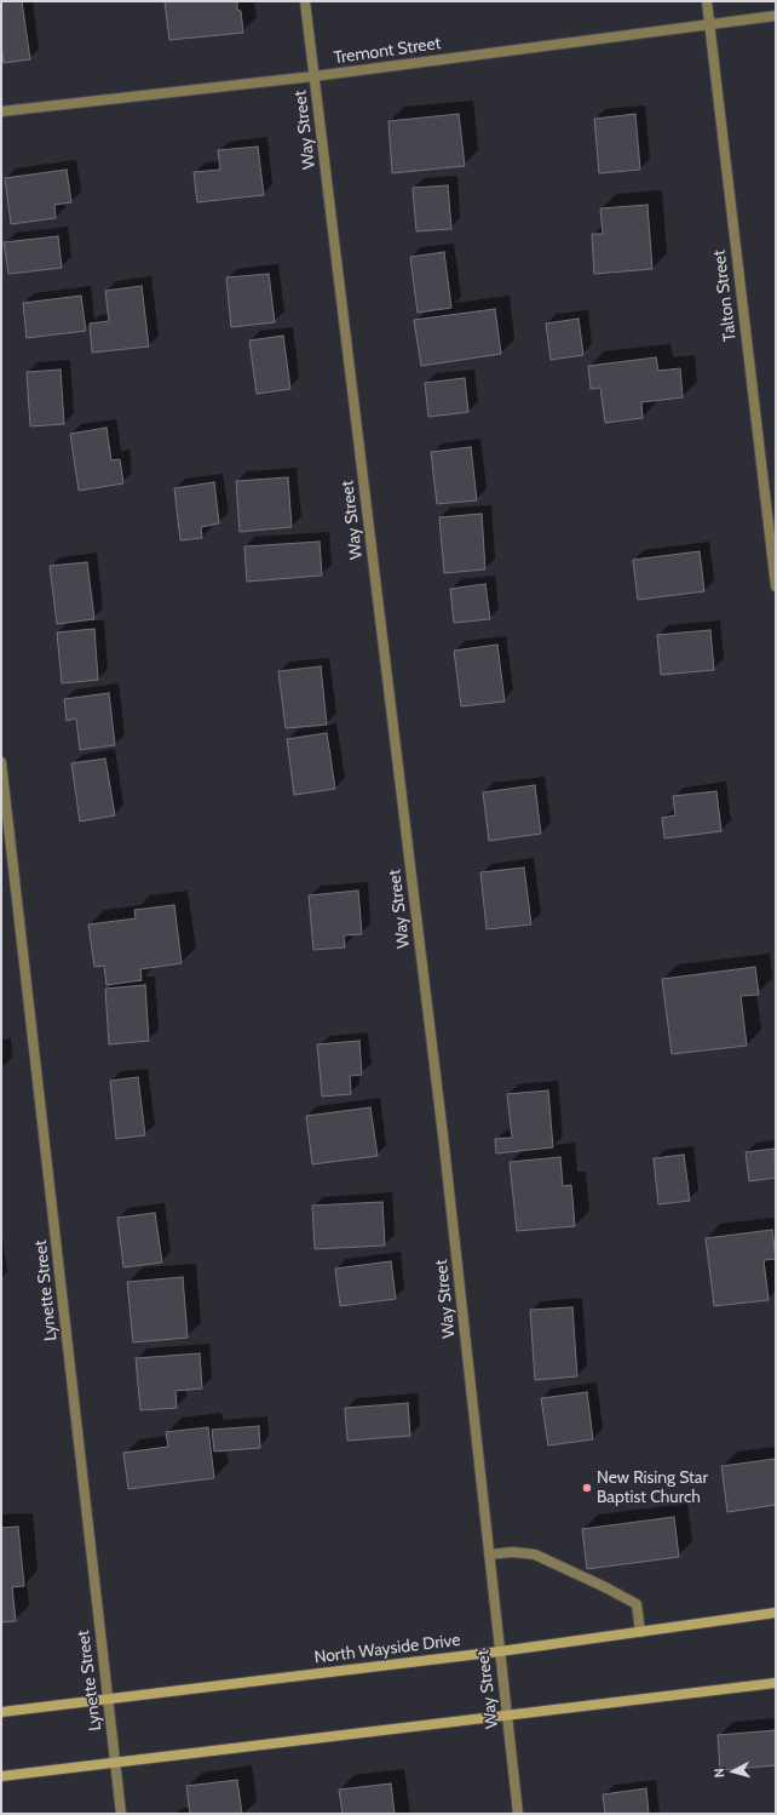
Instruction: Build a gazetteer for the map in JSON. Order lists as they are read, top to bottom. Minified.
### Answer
{"streets":{"main road":["North Wayside Drive"],"street":["Tremont Street","Way Street","Talton Street","Lynette Street"]},"crossings":[["Tremont Street","Way Street"],["Tremont Street","Talton Street"],["Way Street","North Wayside Drive"],["Lynette Street","North Wayside Drive"]],"places":["New Rising Star Baptist Church"],"north":"left"}
